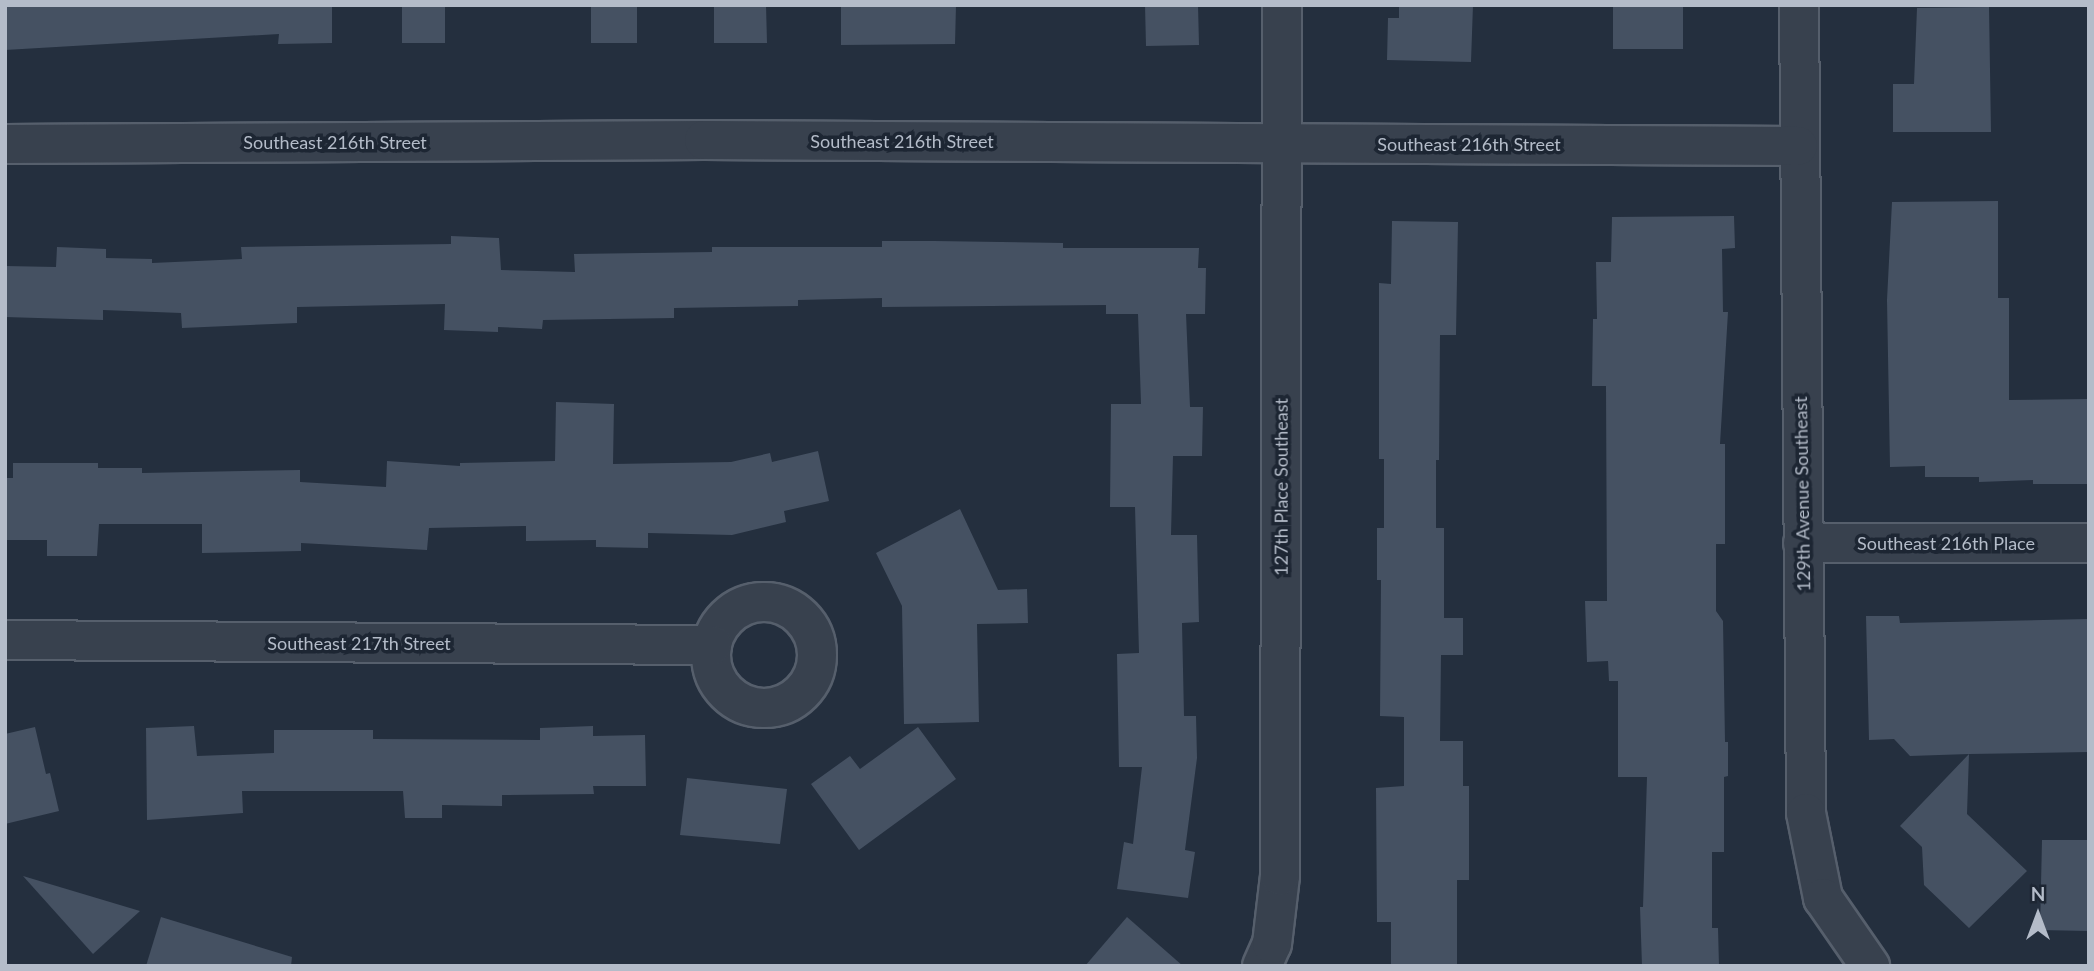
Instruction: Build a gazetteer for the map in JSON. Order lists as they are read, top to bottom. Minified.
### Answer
{"streets":{"street":["Southeast 216th Street","127th Place Southeast","129th Avenue Southeast","Southeast 216th Place","Southeast 217th Street"]},"crossings":[["Southeast 216th Street","127th Place Southeast"],["Southeast 216th Street","129th Avenue Southeast"],["129th Avenue Southeast","Southeast 216th Place"]],"north":"top"}
